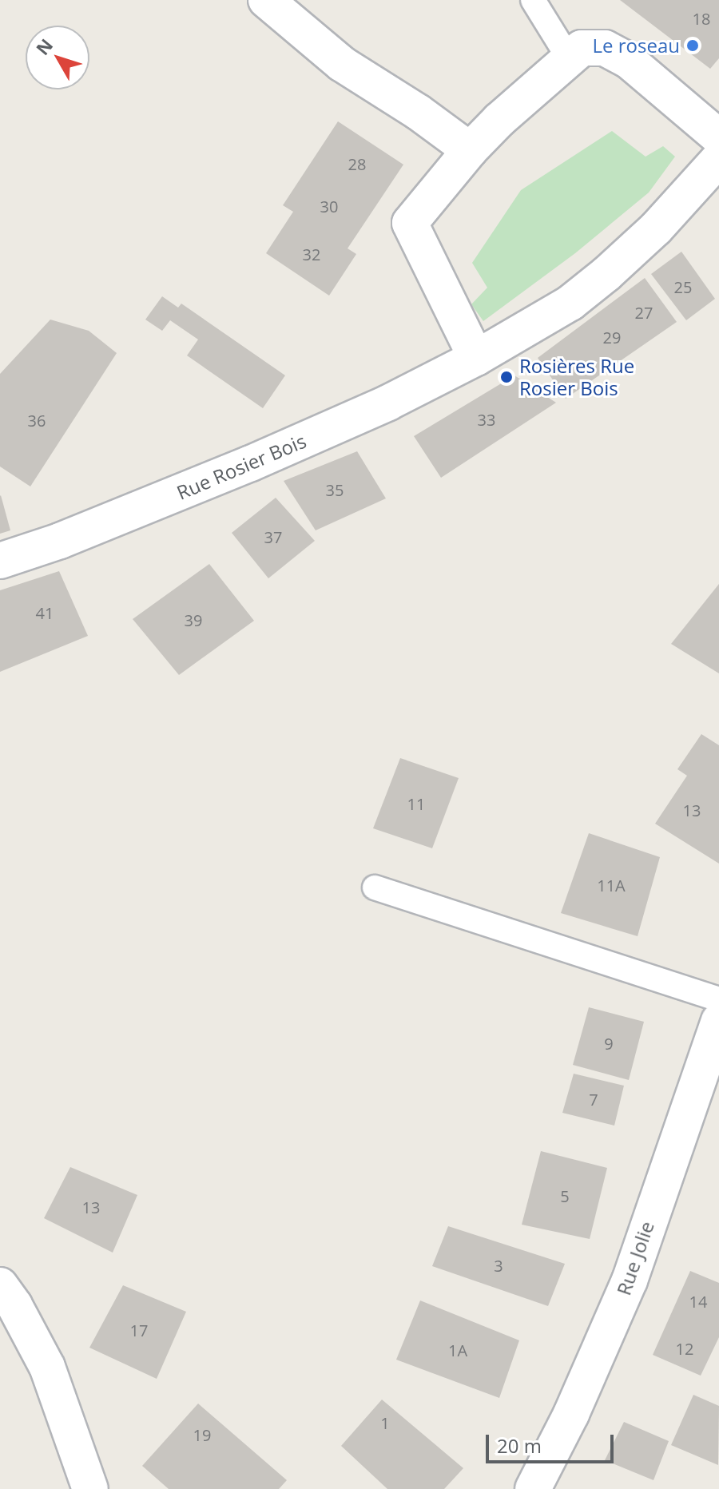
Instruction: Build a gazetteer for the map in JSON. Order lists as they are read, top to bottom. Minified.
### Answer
{"streets":{"street":["Rue Rosier Bois","Rue Jolie"]},"places":["Le roseau","Rosières Rue Rosier Bois"],"house_numbers":["18","28","30","32","25","27","29","33","36","35","37","41","39","11","13","11A","9","7","5","13","3","14","17","12","1A","1","19"],"scale_bar":"20 m","north":"top left"}
